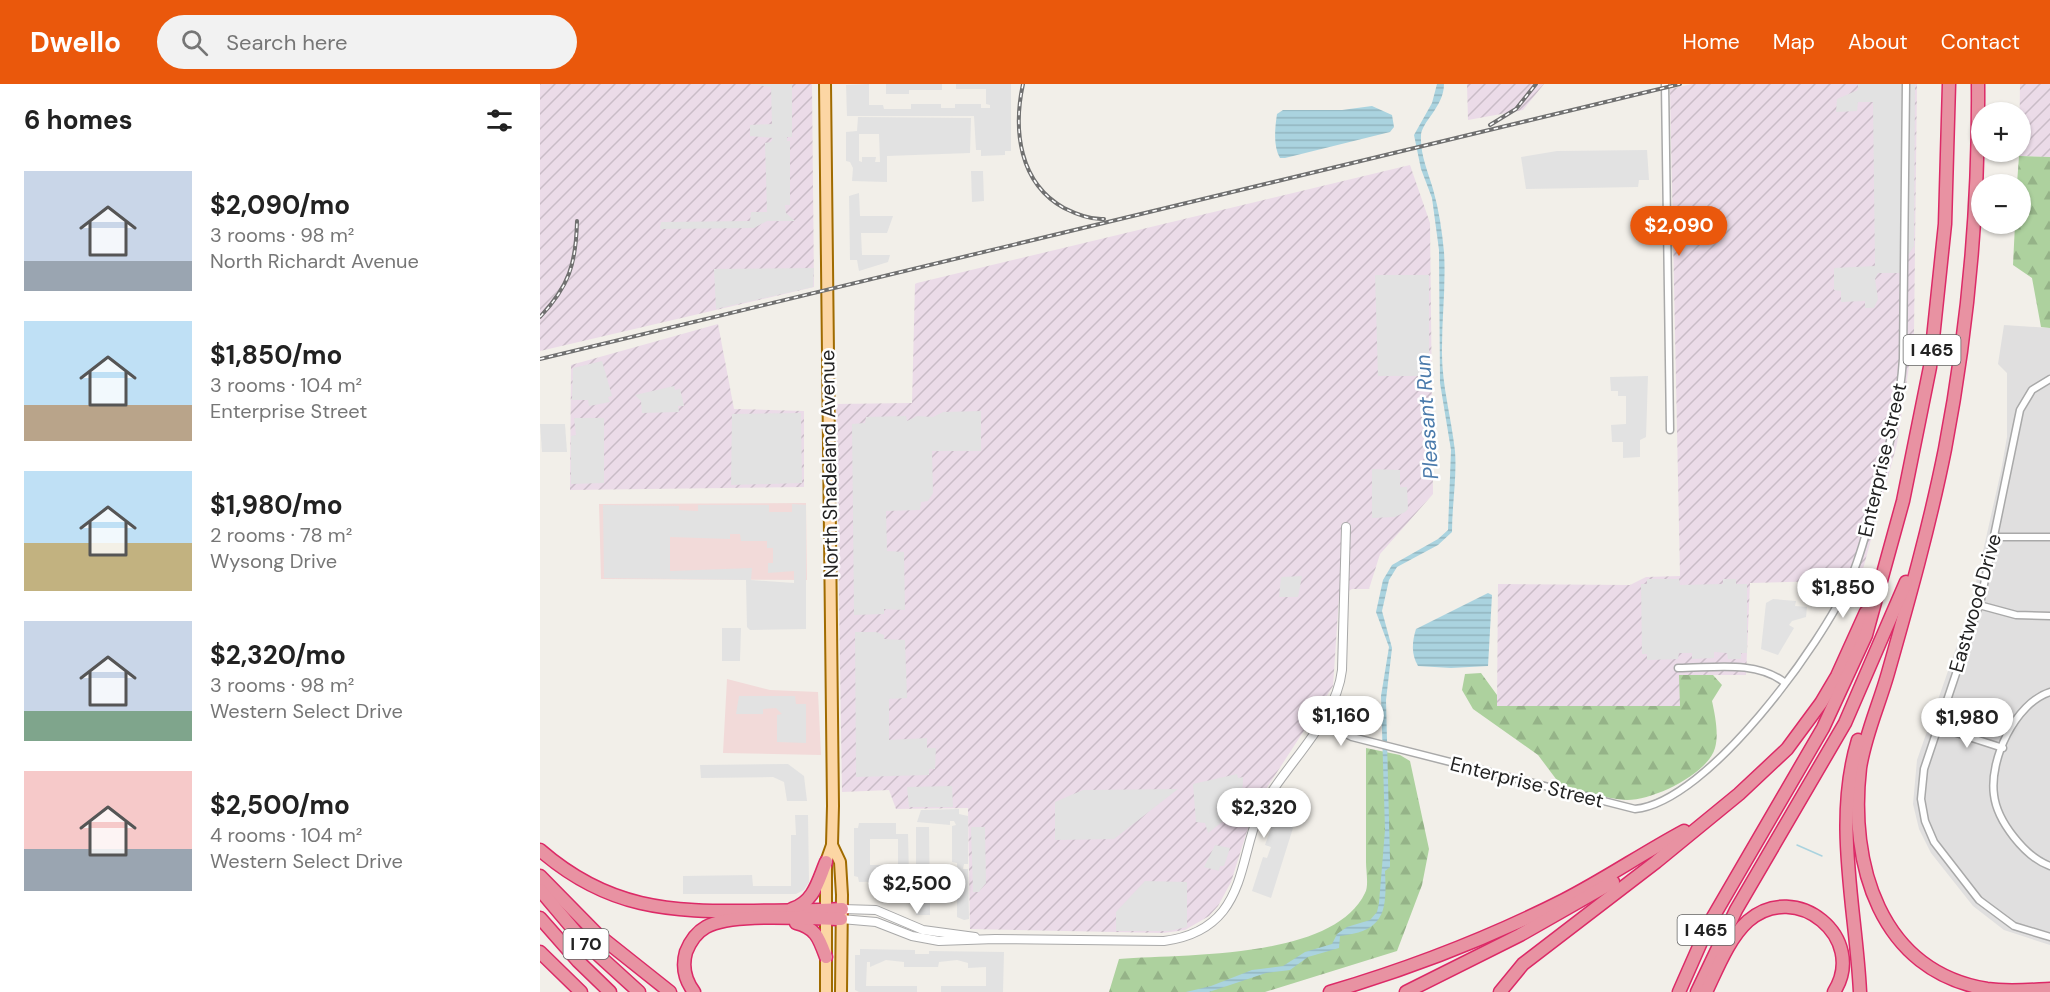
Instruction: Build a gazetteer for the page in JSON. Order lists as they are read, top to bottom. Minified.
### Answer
{"streets":{"highway":["I 465","I 70"],"main road":["North Shadeland Avenue"],"street":["Enterprise Street","Eastwood Drive"]},"water":["Pleasant Run"],"page":{"header":"Dwello","search":"Search here","nav":["Home","Map","About","Contact"],"heading":"6 homes","map_buttons":["+","−"],"list":[{"name":"$2,090/mo","note":"3 rooms · 98 m² · North Richardt Avenue"},{"name":"$1,850/mo","note":"3 rooms · 104 m² · Enterprise Street"},{"name":"$1,980/mo","note":"2 rooms · 78 m² · Wysong Drive"},{"name":"$2,320/mo","note":"3 rooms · 98 m² · Western Select Drive"},{"name":"$2,500/mo","note":"4 rooms · 104 m² · Western Select Drive"}],"price":["$2,090","$1,850","$1,160","$1,980","$2,320","$2,500"]}}
